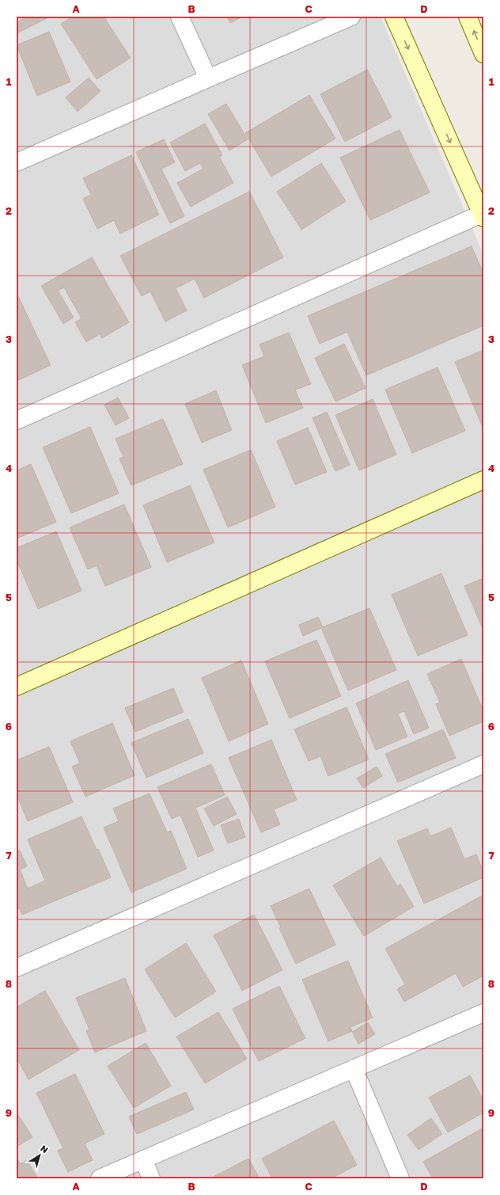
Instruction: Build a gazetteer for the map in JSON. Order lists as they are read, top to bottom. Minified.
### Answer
{"north":"top right","grid":{"columns":["A","B","C","D"],"rows":["1","2","3","4","5","6","7","8","9"]}}
